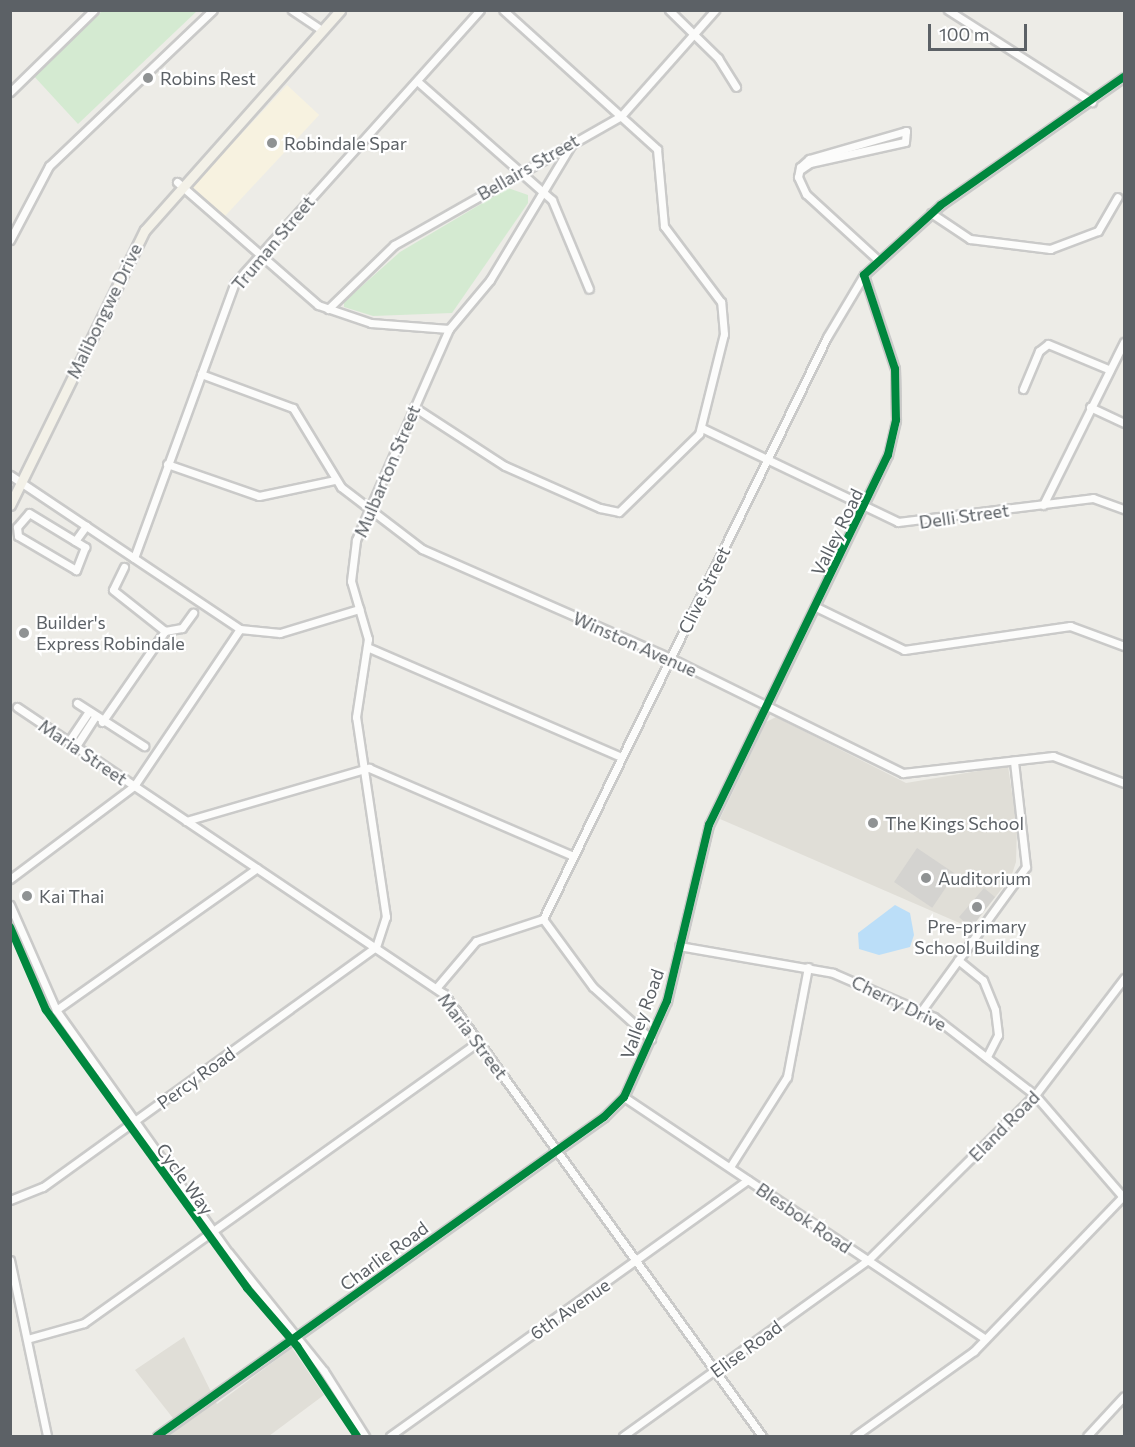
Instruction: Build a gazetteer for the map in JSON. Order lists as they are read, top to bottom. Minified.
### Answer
{"streets":{"main road":["Malibongwe Drive"],"street":["Bellairs Street","Truman Street","Mulbarton Street","Delli Street","Valley Road","Clive Street","Winston Avenue","Maria Street","Cherry Drive","Percy Road","Eland Road","Blesbok Road","Charlie Road","6th Avenue","Elise Road"],"cycle path":["Cycle Way"]},"crossings":[["Bellairs Street","Mulbarton Street"],["Truman Street","Winston Avenue"],["Mulbarton Street","Winston Avenue"],["Mulbarton Street","Maria Street"],["Mulbarton Street","Percy Road"],["Delli Street","Valley Road"],["Delli Street","Clive Street"],["Valley Road","Clive Street"],["Valley Road","Winston Avenue"],["Valley Road","Cherry Drive"],["Valley Road","Blesbok Road"],["Valley Road","Charlie Road"],["Clive Street","Winston Avenue"],["Maria Street","Percy Road"],["Maria Street","Charlie Road"],["Maria Street","6th Avenue"],["Maria Street","Elise Road"],["Cherry Drive","Eland Road"],["Eland Road","Blesbok Road"],["Eland Road","Elise Road"],["Blesbok Road","Charlie Road"],["Blesbok Road","6th Avenue"],["Blesbok Road","Elise Road"]],"places":["Robins Rest","Robindale Spar","Builder's Express Robindale","The Kings School","Auditorium","Kai Thai","Pre-primary School Building"],"scale_bar":"100 m"}
